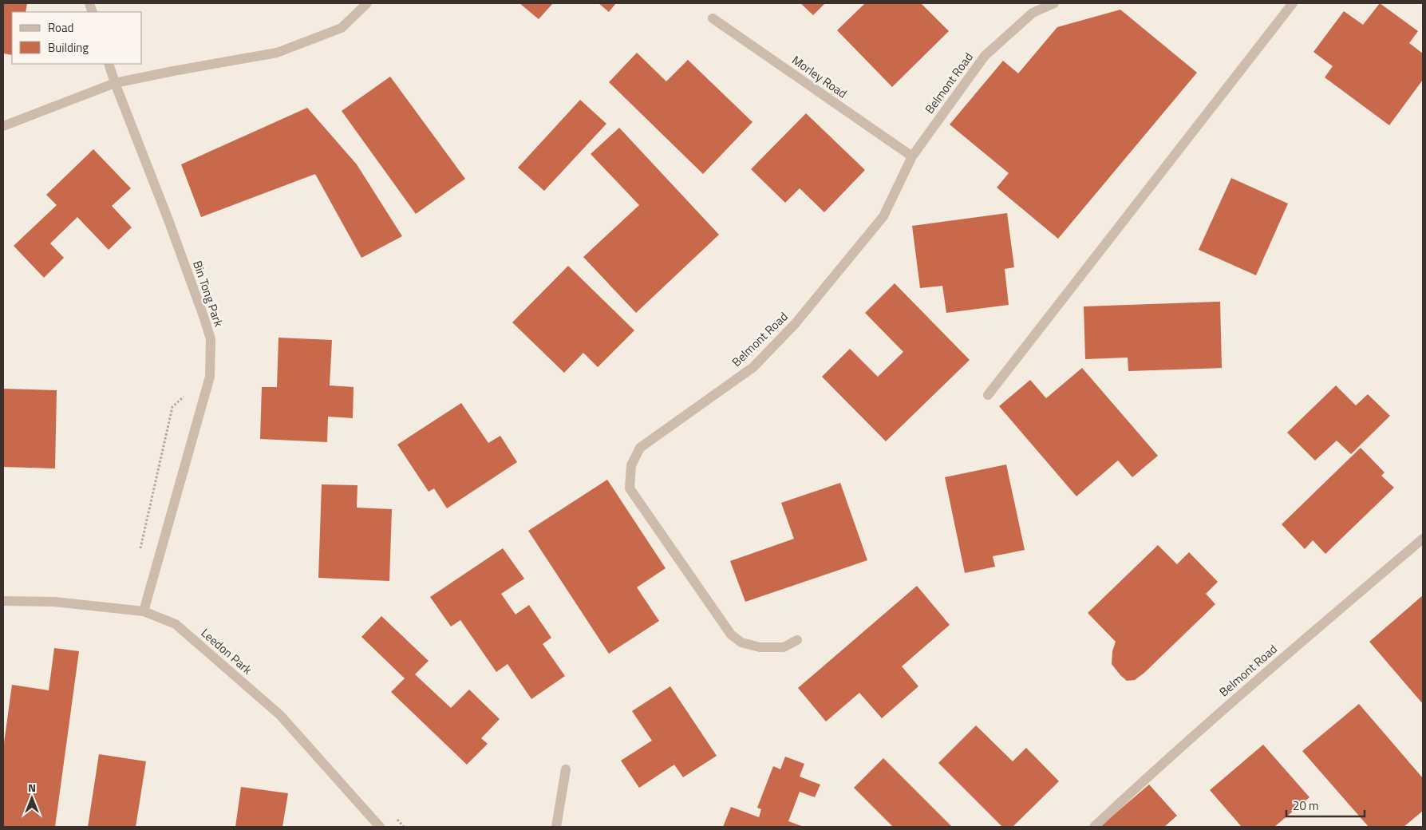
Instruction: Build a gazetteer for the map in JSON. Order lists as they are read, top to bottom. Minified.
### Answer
{"streets":{"street":["Morley Road","Belmont Road","Bin Tong Park","Leedon Park"]},"crossings":[["Morley Road","Belmont Road"],["Bin Tong Park","Leedon Park"]],"legend":["Road","Building"],"scale_bar":"20 m","north":"top"}
